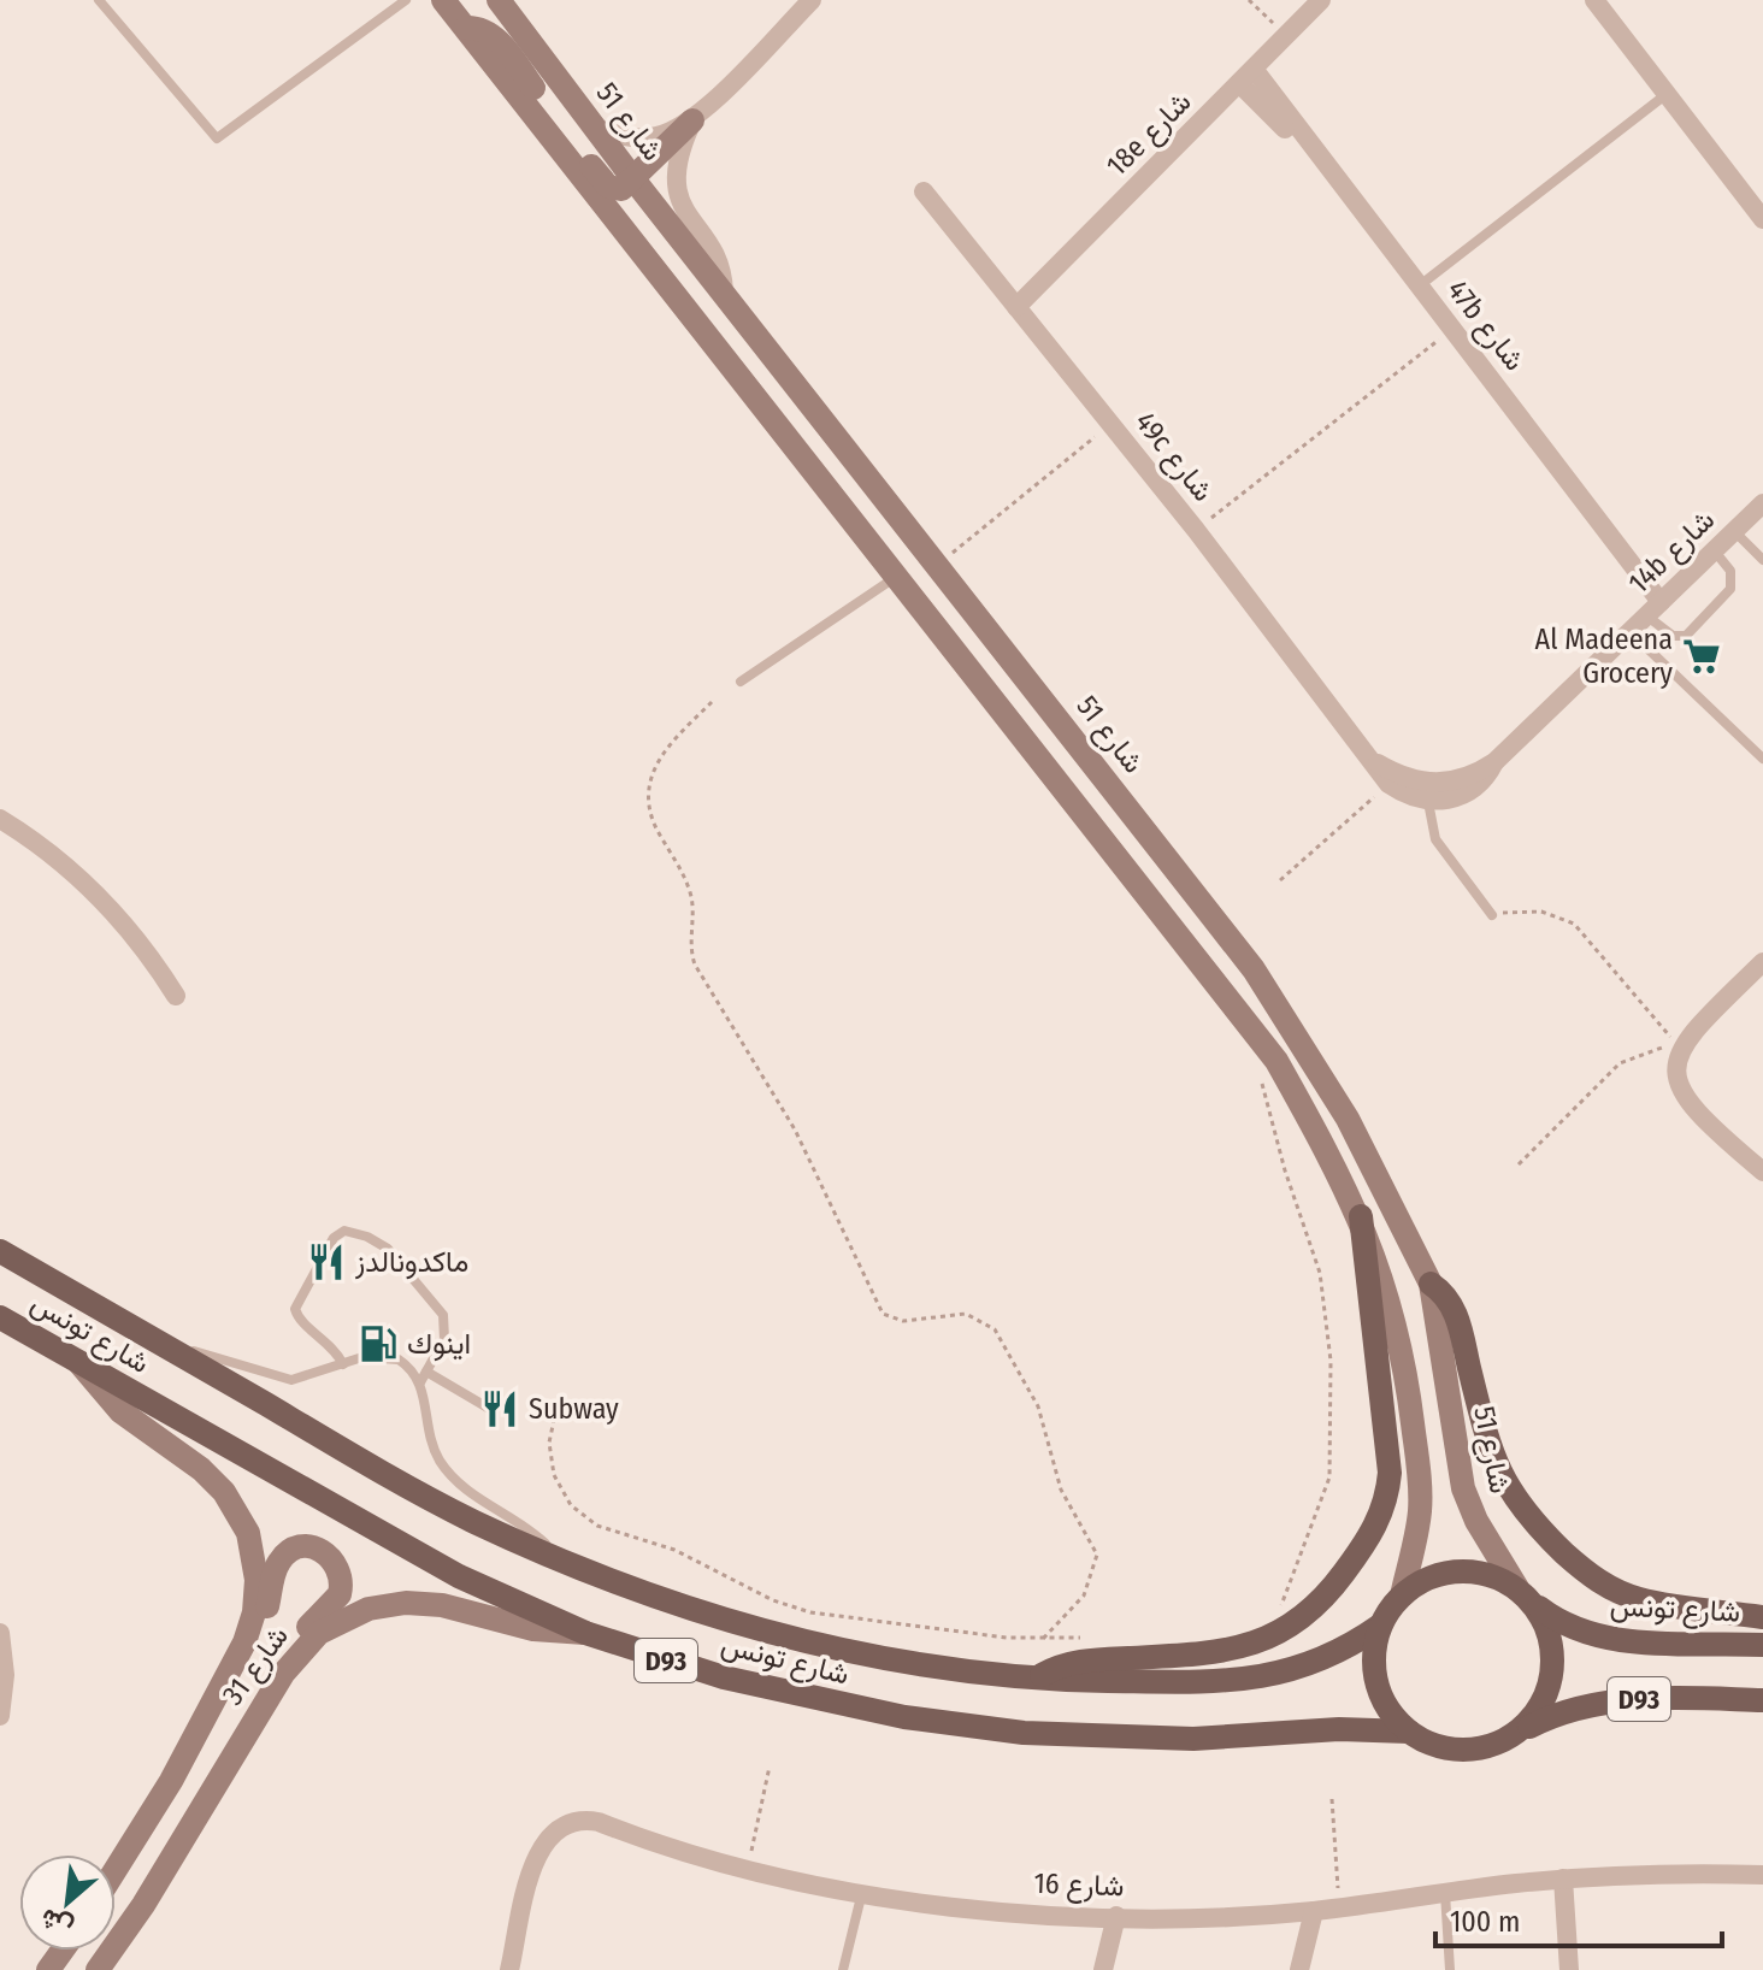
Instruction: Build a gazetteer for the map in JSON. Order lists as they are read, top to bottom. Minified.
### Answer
{"streets":{"main road":["شارع تونس","D93"],"street":["شارع 51","18e شارع","47b شارع","49c شارع","14b شارع","شارع 31","شارع 16"]},"crossings":[["شارع 51","شارع تونس"],["شارع 51","D93"],["18e شارع","47b شارع"],["18e شارع","49c شارع"],["47b شارع","14b شارع"],["49c شارع","14b شارع"],["شارع تونس","D93"],["شارع تونس","شارع 31"]],"places":{"supermarket":["Al Madeena Grocery"],"restaurant":["ماكدونالدز","Subway"],"fuel station":["اينوك"]},"scale_bar":"100 m","north":"bottom left"}
